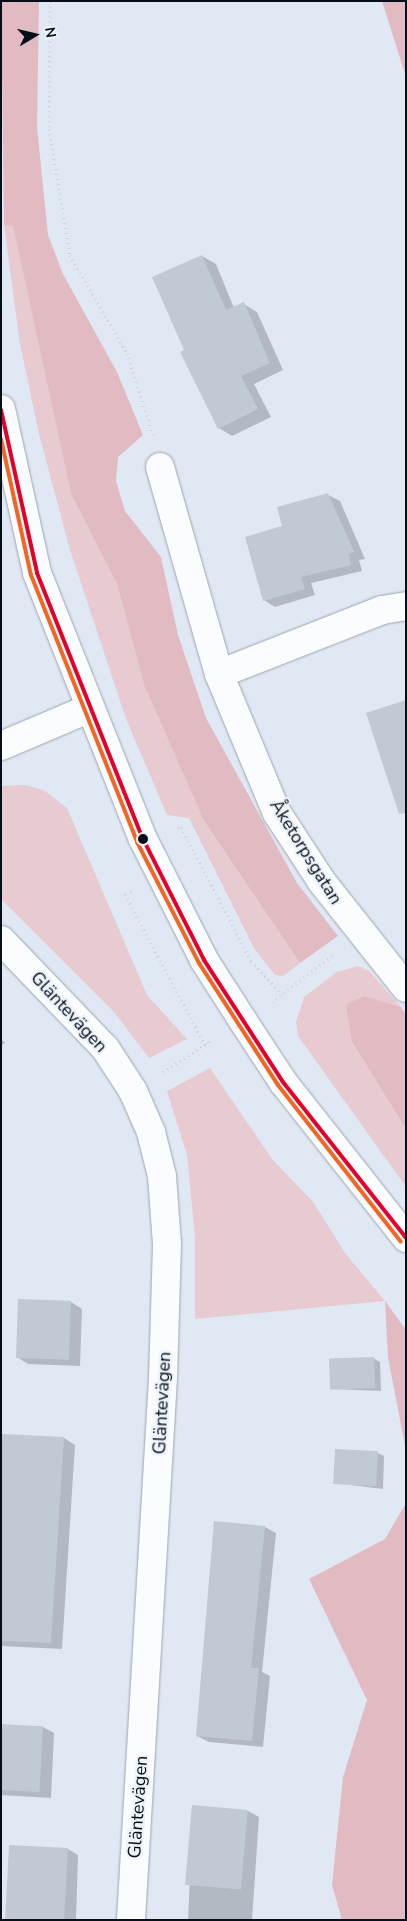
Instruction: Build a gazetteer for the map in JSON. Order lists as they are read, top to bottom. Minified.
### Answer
{"streets":{"street":["Åketorpsgatan","Gläntevägen"]},"north":"right"}
